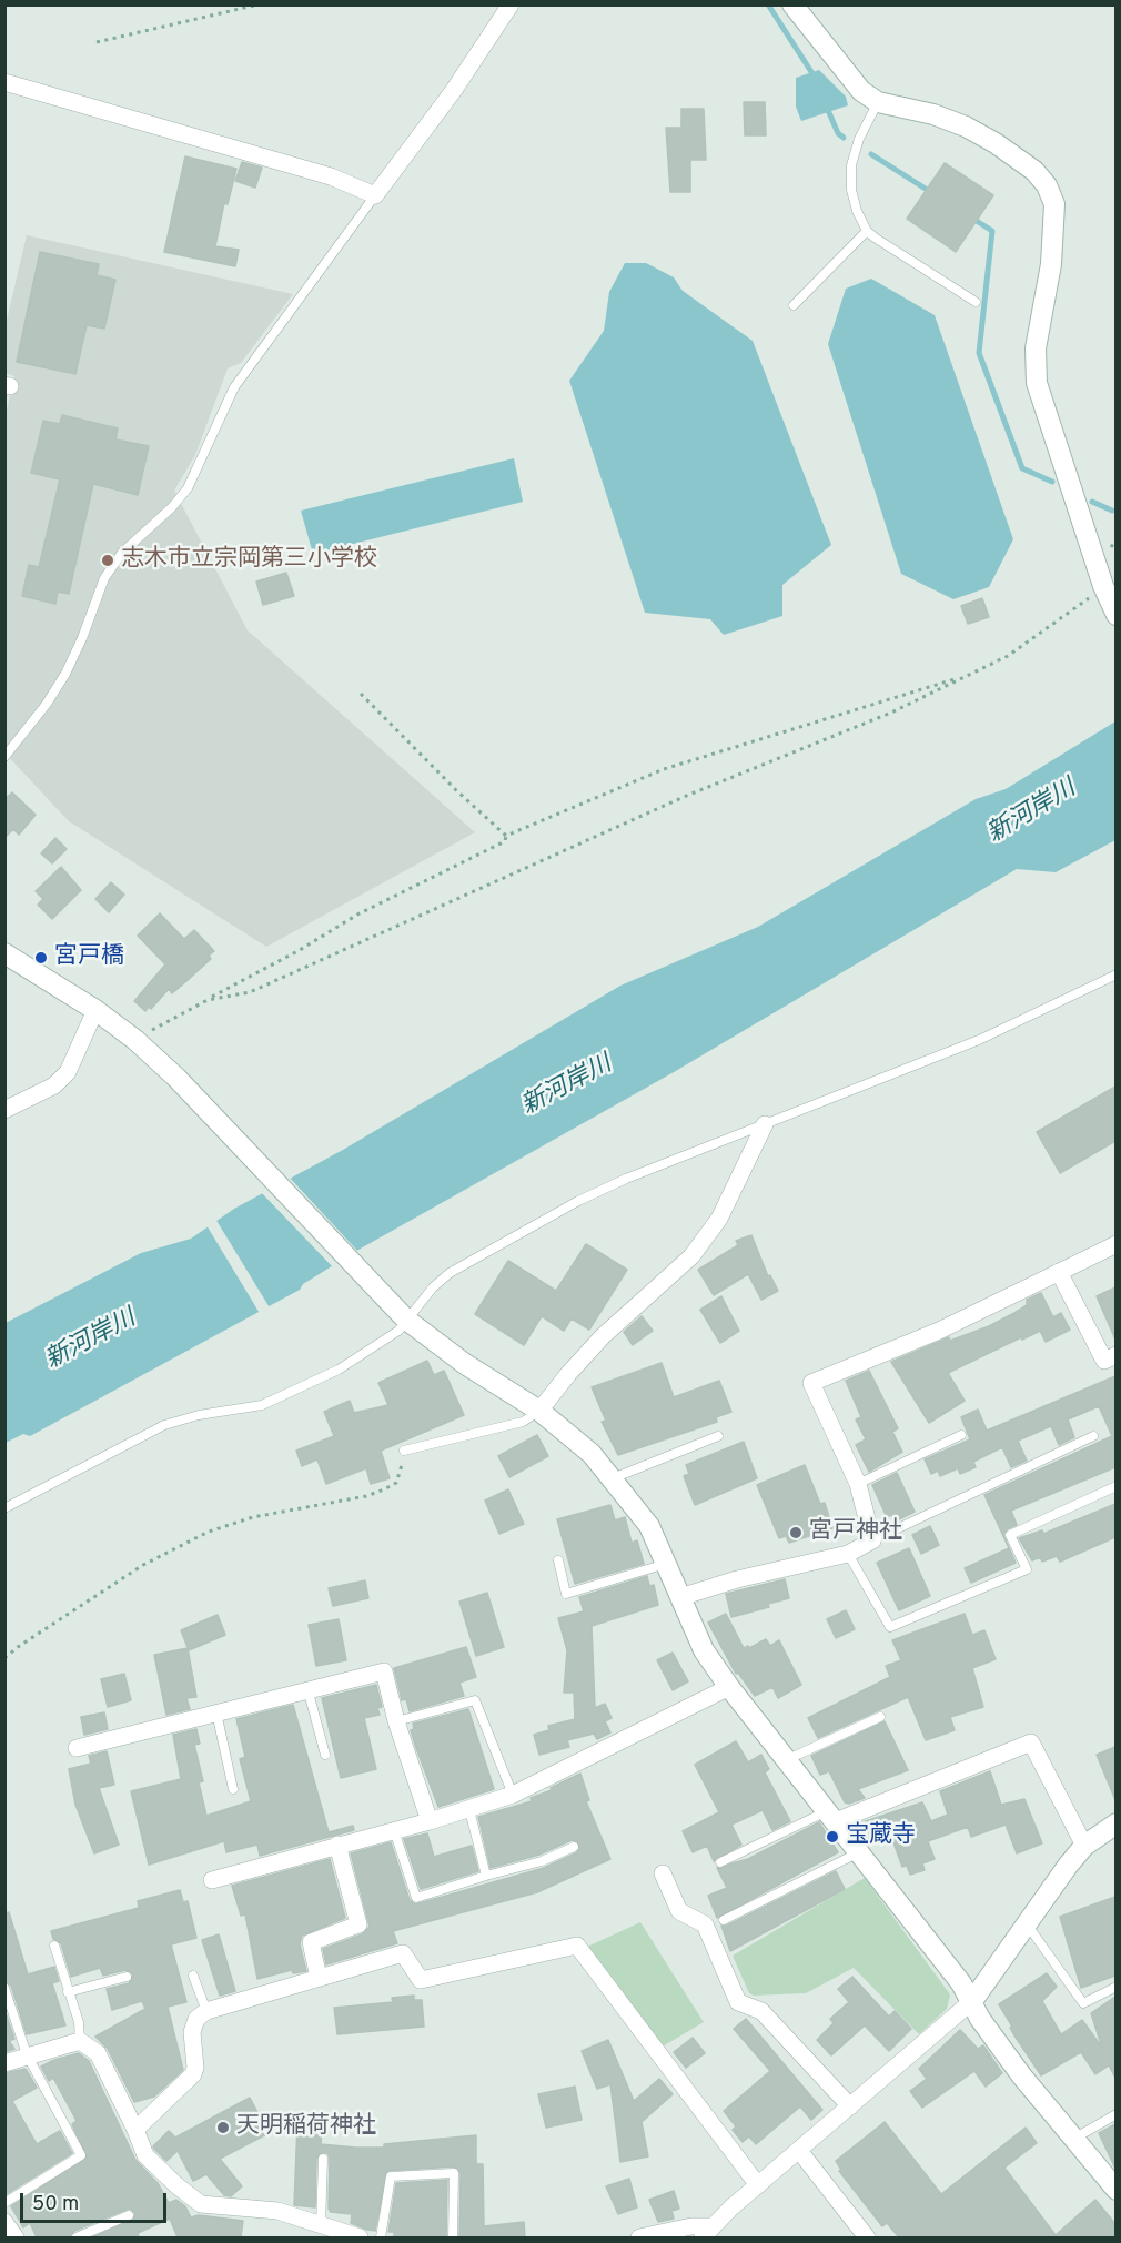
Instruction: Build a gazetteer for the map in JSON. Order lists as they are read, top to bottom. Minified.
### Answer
{"water":["新河岸川"],"places":["志木市立宗岡第三小学校","宮戸橋","宮戸神社","宝蔵寺","天明稲荷神社"],"scale_bar":"50 m"}
